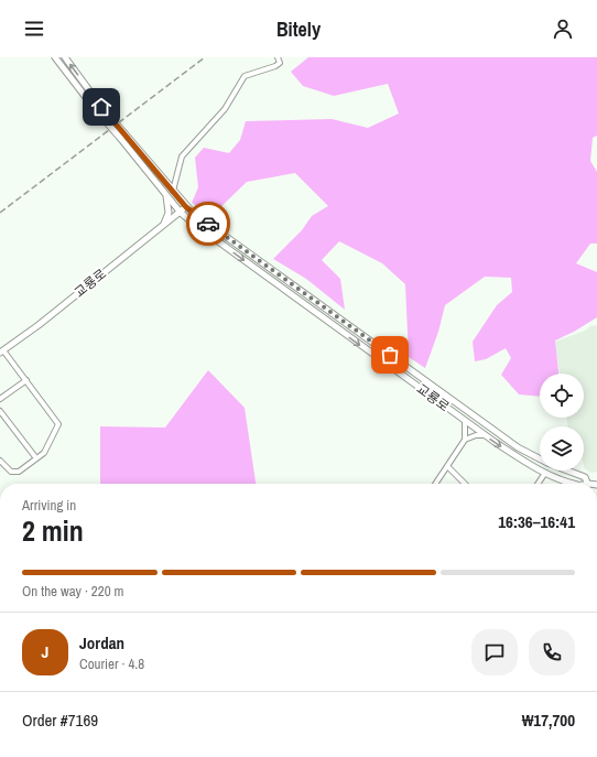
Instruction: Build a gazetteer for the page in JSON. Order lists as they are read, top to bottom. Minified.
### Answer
{"streets":{"street":["교룡로"]},"page":{"header":"Bitely","heading":["2 min","Arriving in","16:36–16:41"],"panel":["Jordan","Courier · 4.8","Order #7169","₩17,700"],"bar":"On the way · 220 m","round":"J"}}
